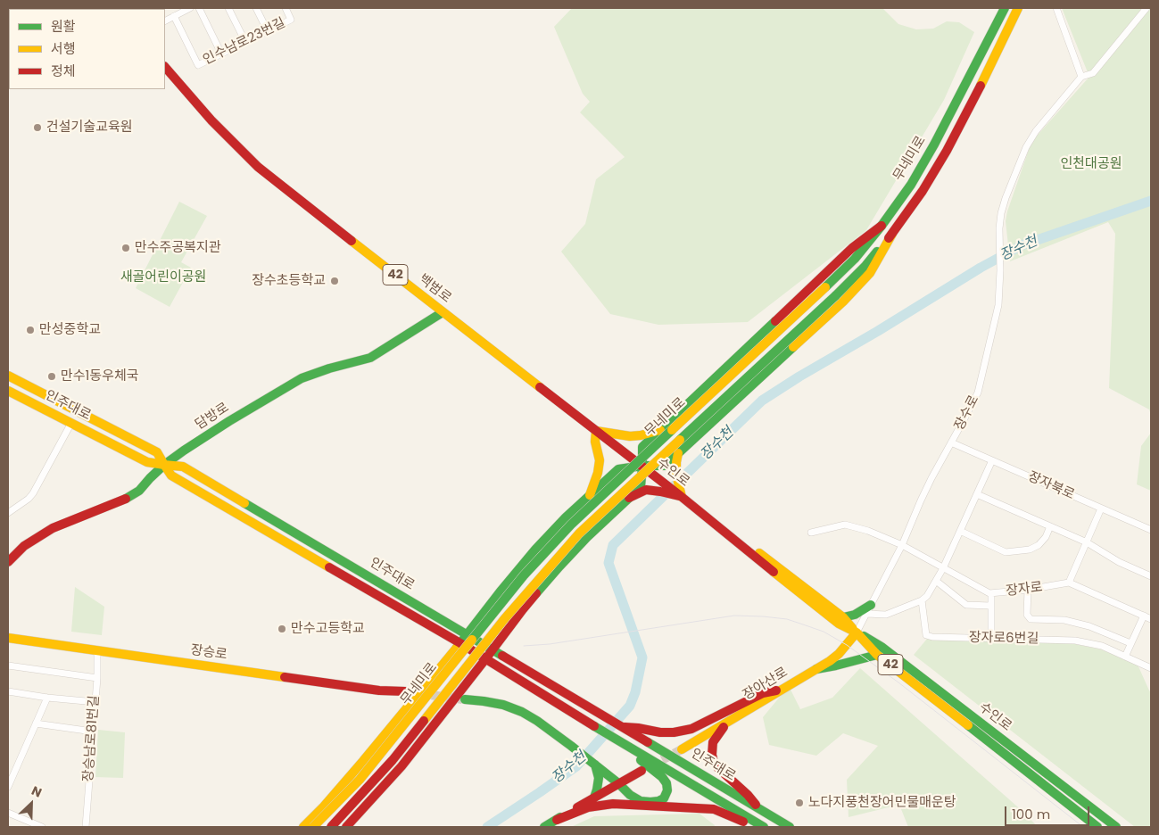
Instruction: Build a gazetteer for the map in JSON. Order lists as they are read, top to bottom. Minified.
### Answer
{"streets":{"main road":["무네미로","42","백범로","인주대로","담방로","수인로","장승로","장아산로"],"street":["인수남로23번길","장수로","장자북로","장자로","장자로6번길","장승남로81번길"]},"crossings":[["백범로","담방로"],["백범로","수인로"],["인주대로","담방로"],["장수로","수인로"],["장수로","장자북로"],["장수로","장자로"],["장수로","장아산로"],["수인로","장아산로"],["장승로","장승남로81번길"]],"water":["장수천"],"parks":["인천대공원","새골어린이공원"],"places":["건설기술교육원","만수주공복지관","장수초등학교","만성중학교","만수1동우체국","만수고등학교","노다지풍천장어민물매운탕"],"legend":["원활","서행","정체"],"scale_bar":"100 m","north":"top right"}
